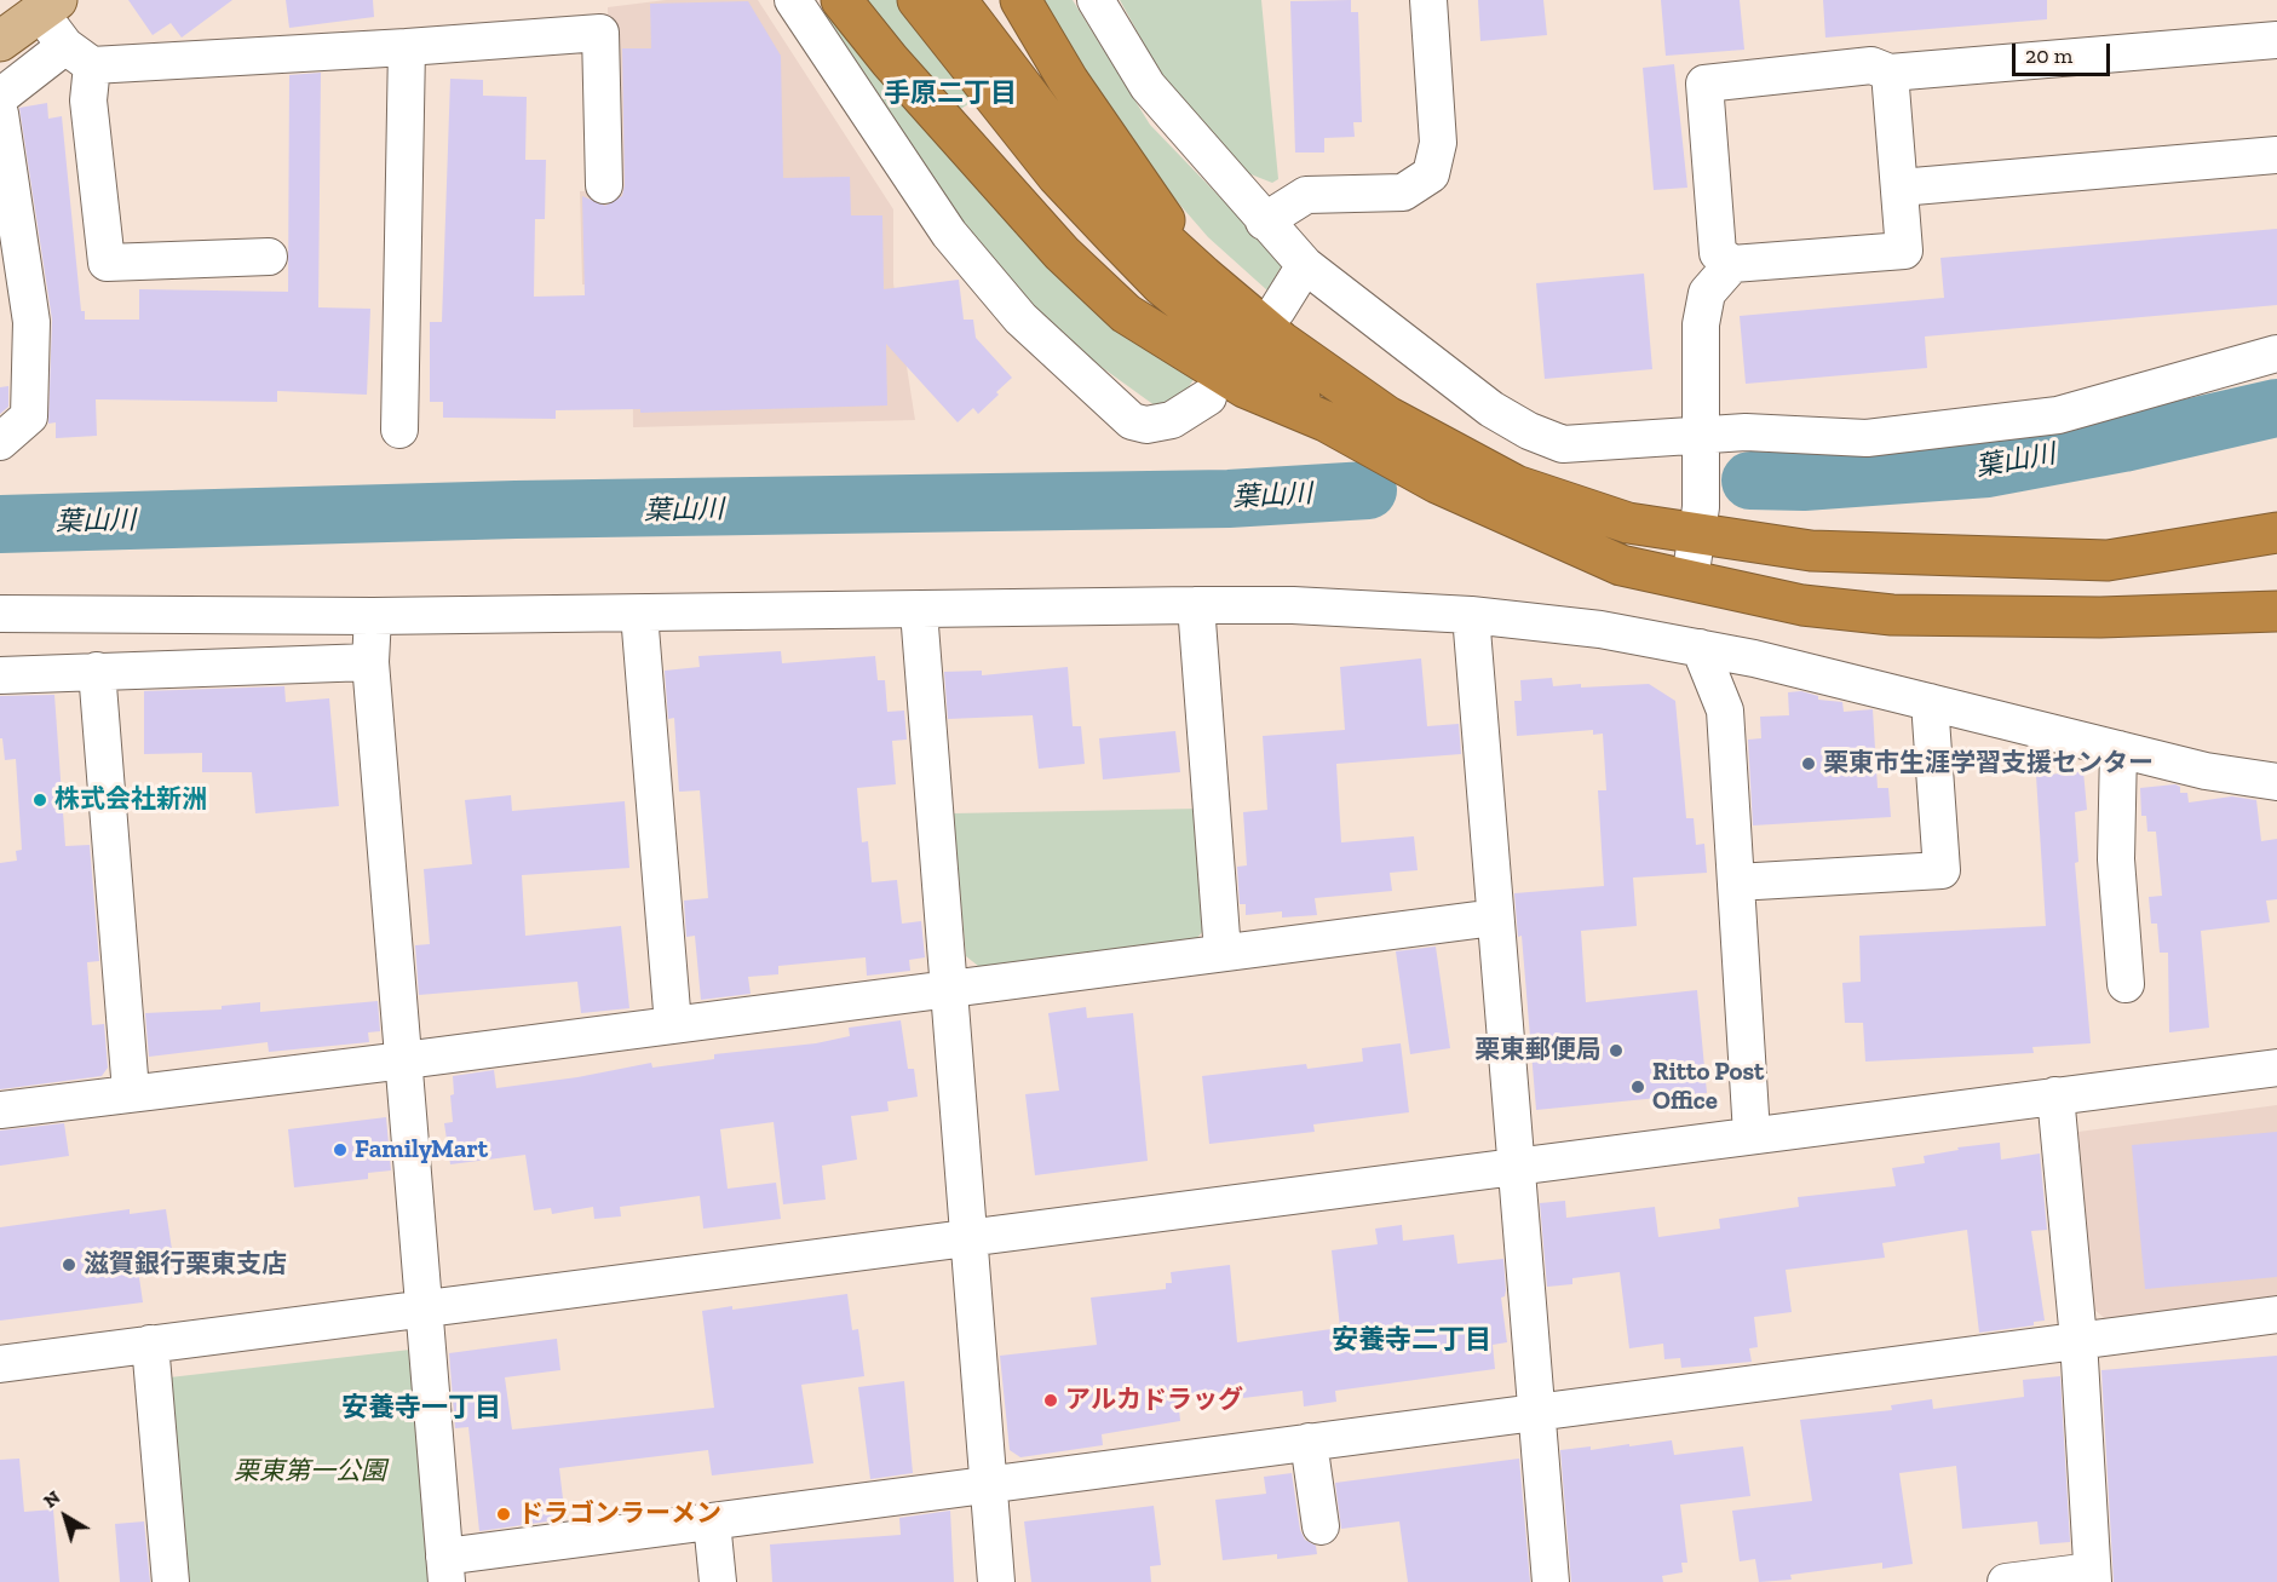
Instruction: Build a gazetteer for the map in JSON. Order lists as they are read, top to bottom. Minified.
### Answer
{"districts":["手原二丁目","安養寺二丁目","安養寺一丁目"],"water":["葉山川"],"parks":["栗東第一公園"],"places":["栗東市生涯学習支援センター","株式会社新洲","栗東郵便局","Ritto Post Office","FamilyMart","滋賀銀行栗東支店","アルカドラッグ","ドラゴンラーメン"],"scale_bar":"20 m","north":"top left"}
